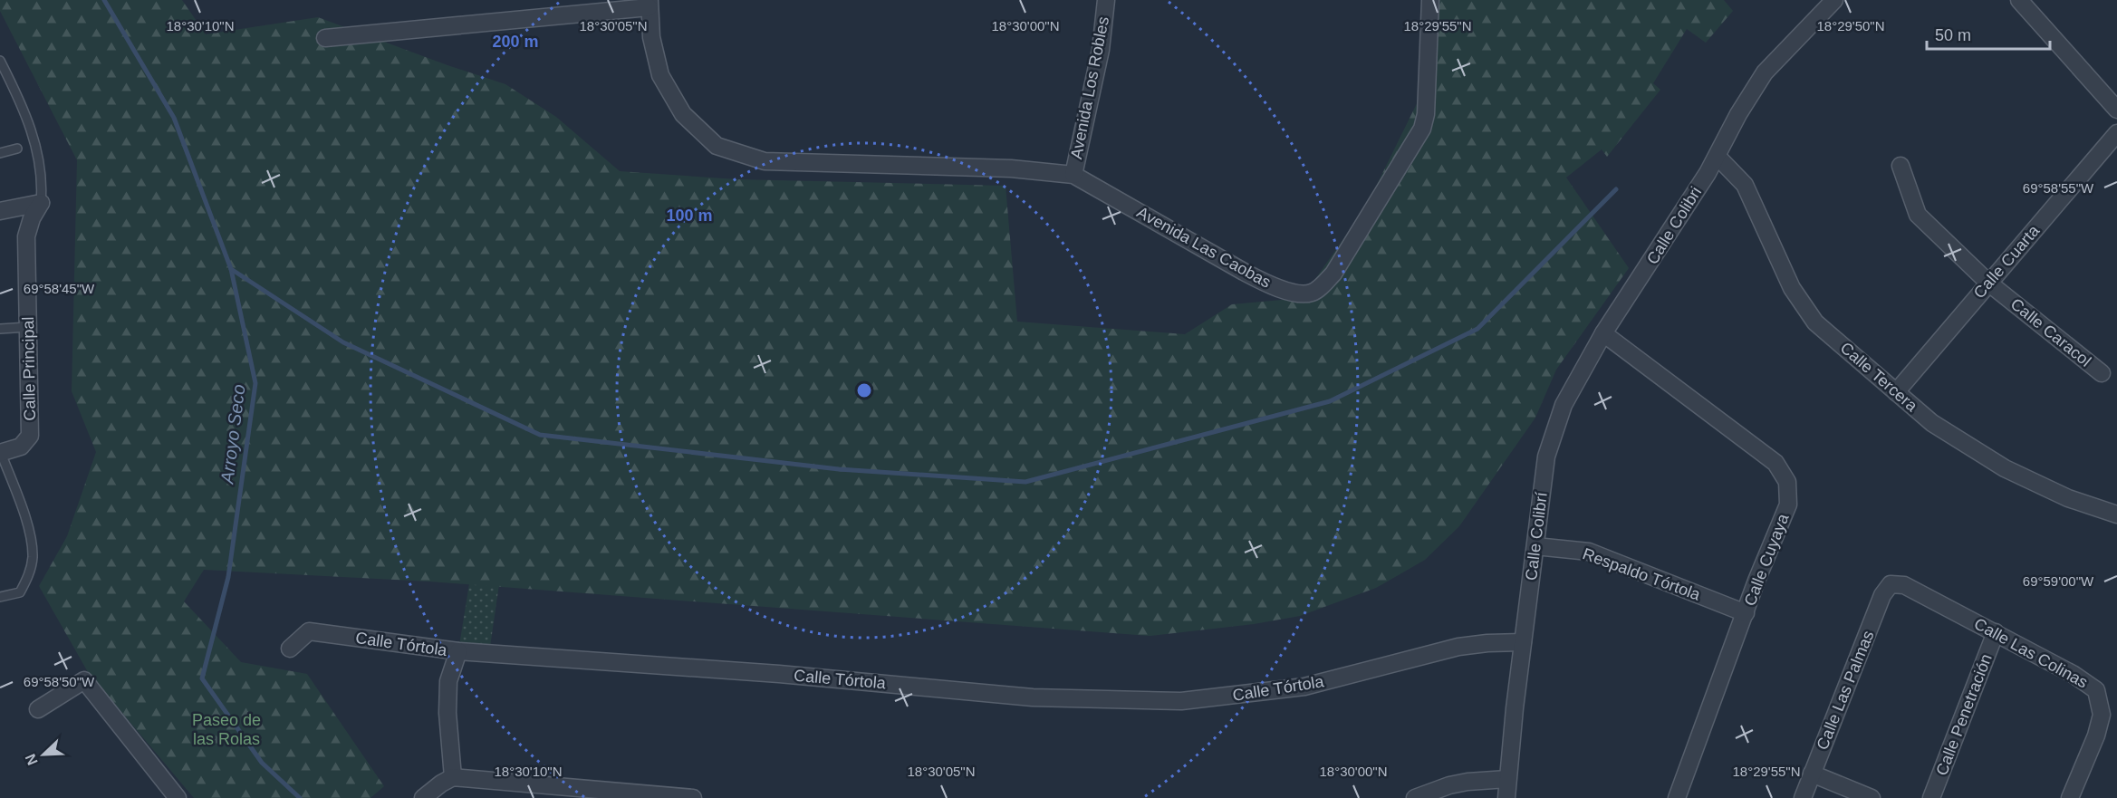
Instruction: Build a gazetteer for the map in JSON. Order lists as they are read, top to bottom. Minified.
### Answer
{"streets":{"street":["Avenida Los Robles","Calle Colibri","Avenida Las Caobas","Calle Cuarta","Calle Caracol","Calle Principal","Calle Tercera","Calle Colibrí","Calle Cuyaya","Respaldo Tórtola","Calle Tórtola","Calle Las Colinas","Calle Las Palmas","Calle Penetración"]},"crossings":[["Avenida Los Robles","Avenida Las Caobas"],["Calle Colibri","Calle Tercera"],["Calle Colibri","Calle Colibrí"],["Calle Cuarta","Calle Caracol"],["Calle Cuarta","Calle Tercera"],["Calle Colibrí","Calle Cuyaya"],["Calle Colibrí","Respaldo Tórtola"],["Calle Colibrí","Calle Tórtola"],["Calle Cuyaya","Respaldo Tórtola"],["Calle Las Colinas","Calle Las Palmas"],["Calle Las Colinas","Calle Penetración"]],"water":["Arroyo Seco"],"parks":["Paseo de las Rolas"],"scale_bar":"50 m","north":"bottom left","coordinates":["18°30'10\"N","18°30'05\"N","18°30'00\"N","18°29'55\"N","18°29'50\"N","69°58'55\"W","69°58'45\"W","69°59'00\"W","69°58'50\"W"],"rings":["200 m","100 m"]}
